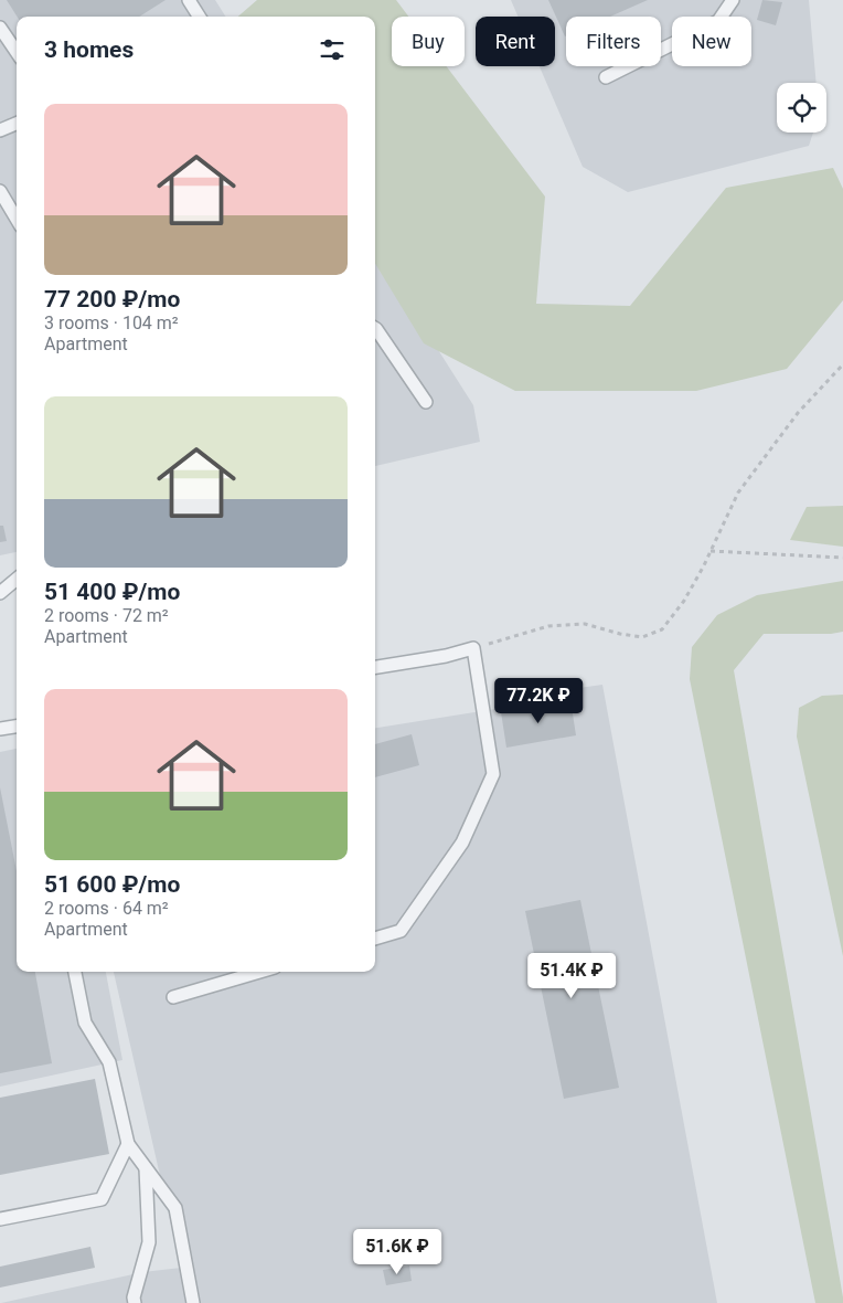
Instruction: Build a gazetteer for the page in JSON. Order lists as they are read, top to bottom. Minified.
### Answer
{"page":{"chip":["Buy","Rent","Filters","New"],"heading":"3 homes","list":[{"name":"77 200 ₽/mo","note":"3 rooms · 104 m² · Apartment"},{"name":"51 400 ₽/mo","note":"2 rooms · 72 m² · Apartment"},{"name":"51 600 ₽/mo","note":"2 rooms · 64 m² · Apartment"}],"price":["77.2K ₽","51.4K ₽","51.6K ₽"]}}
